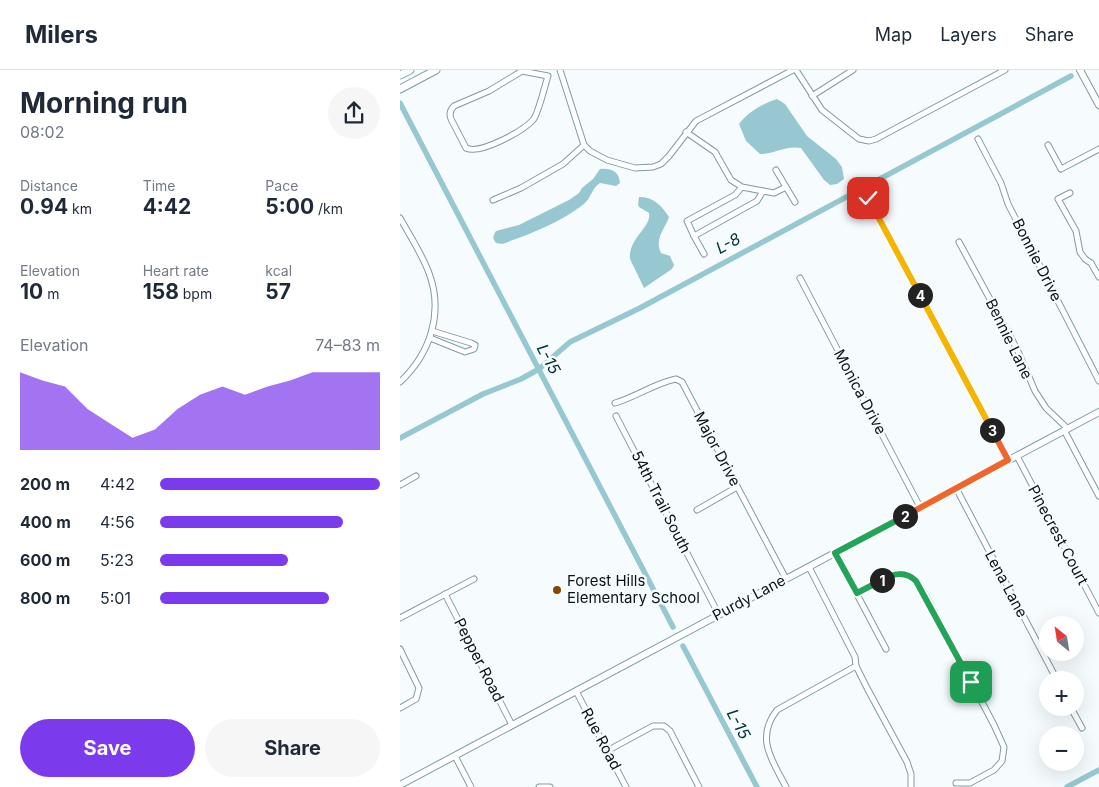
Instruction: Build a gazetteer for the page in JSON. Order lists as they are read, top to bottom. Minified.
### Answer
{"streets":{"street":["Bonnie Drive","Bennie Lane","Monica Drive","Major Drive","54th Trail South","Pinecrest Court","Lena Lane","Purdy Lane","Pepper Road","Rue Road"]},"crossings":[["Bennie Lane","Purdy Lane"],["Monica Drive","Purdy Lane"],["Major Drive","Purdy Lane"],["54th Trail South","Purdy Lane"],["Pinecrest Court","Purdy Lane"],["Lena Lane","Purdy Lane"],["Purdy Lane","Pepper Road"],["Purdy Lane","Rue Road"]],"water":["L-8","L-15"],"places":["Forest Hills Elementary School"],"north":"top left","page":{"header":"Milers","nav":["Map","Layers","Share"],"heading":["Morning run","08:02"],"stats":[["Distance","0.94 km"],["Time","4:42"],["Pace","5:00 /km"],["Elevation","10 m"],["Heart rate","158 bpm"],["kcal","57"]],"pins":["4","3","2","1"],"chart":["Elevation","74–83 m"],"list":[{"name":"200 m","note":"4:42"},{"name":"400 m","note":"4:56"},{"name":"600 m","note":"5:23"},{"name":"800 m","note":"5:01"}],"map_buttons":["+","−"],"buttons":["Save","Share"]}}
